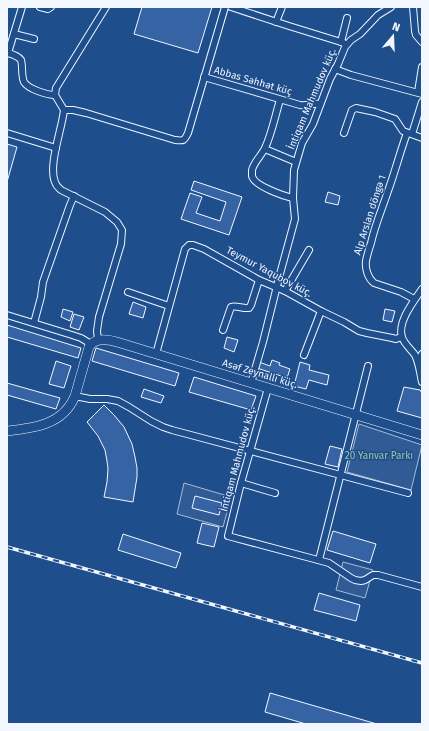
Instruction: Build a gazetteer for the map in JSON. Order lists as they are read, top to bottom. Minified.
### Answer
{"streets":{"main road":["Asəf Zeynallı küç."],"street":["Abbas Səhhət küç","İntiqam Mahmudov küç.","Alp Arslan döngə 1","Teymur Yaqubov küç."]},"crossings":[["Abbas Səhhət küç","İntiqam Mahmudov küç."],["İntiqam Mahmudov küç.","Teymur Yaqubov küç."],["İntiqam Mahmudov küç.","Asəf Zeynallı küç."],["Teymur Yaqubov küç.","Asəf Zeynallı küç."]],"parks":["20 Yanvar Parkı"],"north":"top"}
